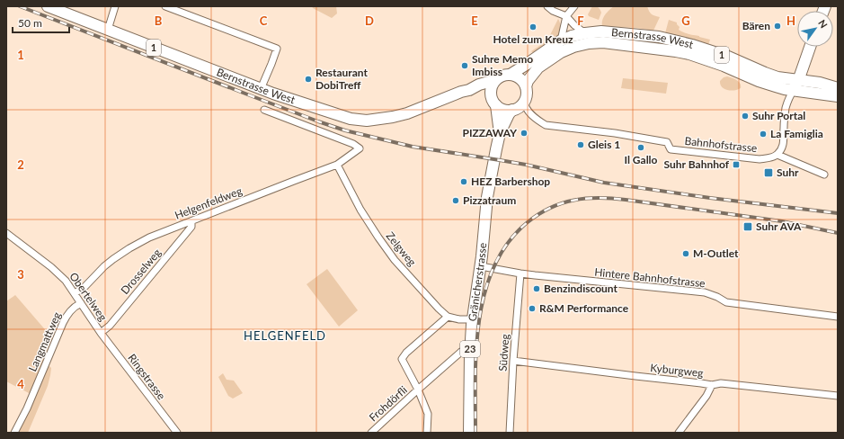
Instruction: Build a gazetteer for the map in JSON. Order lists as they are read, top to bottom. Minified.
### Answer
{"streets":{"main road":["Bernstrasse West","1","Gränicherstrasse","23"],"street":["Bahnhofstrasse","Helgenfeldweg","Zelgweg","Drosselweg","Hintere Bahnhofstrasse","Obertelweg","Langmattweg","Südweg","Kyburgweg","Ringstrasse","Frohdörfli"]},"crossings":[["Bernstrasse West","1"],["Bernstrasse West","Bahnhofstrasse"],["Bernstrasse West","Gränicherstrasse"],["1","Bahnhofstrasse"],["1","Gränicherstrasse"],["Bahnhofstrasse","Gränicherstrasse"],["Helgenfeldweg","Zelgweg"],["Helgenfeldweg","Drosselweg"],["Helgenfeldweg","Obertelweg"],["Zelgweg","Frohdörfli"],["Drosselweg","Obertelweg"],["Drosselweg","Ringstrasse"],["Hintere Bahnhofstrasse","Gränicherstrasse"],["Hintere Bahnhofstrasse","Südweg"],["Gränicherstrasse","Frohdörfli"],["Obertelweg","Langmattweg"],["Obertelweg","Ringstrasse"],["Südweg","Kyburgweg"]],"districts":["HELGENFELD"],"places":{"other":["Bären","Hotel zum Kreuz","Suhre Memo Imbiss","Restaurant DobiTreff","Suhr Portal","PIZZAWAY","La Famiglia","Gleis 1","Il Gallo","HEZ Barbershop","Pizzatraum","M-Outlet","Benzindiscount","R&M Performance"],"transit":["Suhr Bahnhof","Suhr","Suhr AVA"]},"scale_bar":"50 m","north":"top right","grid":{"columns":["B","C","D","E","F","G","H"],"rows":["1","2","3","4"]}}
